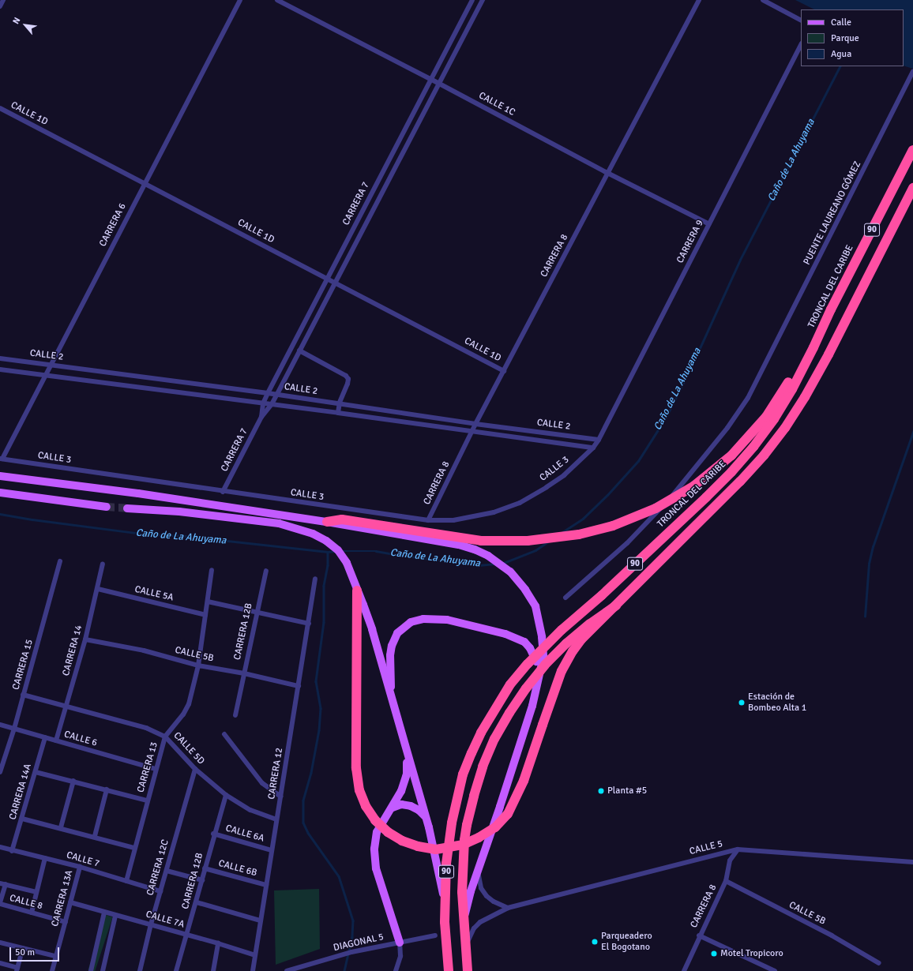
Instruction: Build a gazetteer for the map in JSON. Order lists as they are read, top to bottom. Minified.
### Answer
{"streets":{"highway":["90","TRONCAL DEL CARIBE"],"street":["CALLE 1C","CALLE 1D","CARRERA 7","PUENTE LAUREANO GÓMEZ","CARRERA 6","CARRERA 9","CARRERA 8","CALLE 2","CALLE 3","CALLE 5A","CARRERA 12B","CARRERA 14","CALLE 5B","CARRERA 15","CALLE 6","CALLE 5D","CARRERA 13","CARRERA 12","CARRERA 14A","CALLE 6A","CALLE 5","CALLE 7","CARRERA 12C","CALLE 6B","CARRERA 13A","CALLE 8","CALLE 7A","DIAGONAL 5"]},"crossings":[["CALLE 1C","CARRERA 7"],["CALLE 1C","CARRERA 9"],["CALLE 1C","CARRERA 8"],["CALLE 1D","CARRERA 7"],["CALLE 1D","CARRERA 6"],["CALLE 1D","CARRERA 8"],["CARRERA 7","CALLE 2"],["CARRERA 7","CALLE 3"],["CARRERA 6","CALLE 2"],["CARRERA 6","CALLE 3"],["90","TRONCAL DEL CARIBE"],["90","CALLE 5"],["CARRERA 9","CALLE 2"],["CARRERA 9","CALLE 3"],["CARRERA 8","CALLE 2"],["CARRERA 8","CALLE 3"],["CARRERA 8","CALLE 5B"],["CARRERA 8","CALLE 5"],["CALLE 2","CALLE 3"],["CALLE 5A","CARRERA 14"],["CALLE 5A","CARRERA 13"],["CARRERA 12B","CALLE 5B"],["CARRERA 12B","CALLE 5D"],["CARRERA 12B","CALLE 6A"],["CARRERA 12B","CALLE 6B"],["CARRERA 12B","CALLE 7A"],["CARRERA 14","CALLE 5B"],["CARRERA 14","CALLE 6"],["CARRERA 14","CALLE 5D"],["CALLE 5B","CARRERA 13"],["CALLE 5B","CARRERA 12"],["CARRERA 15","CALLE 6"],["CARRERA 15","CALLE 5D"],["CALLE 6","CARRERA 13"],["CALLE 6","CARRERA 14A"],["CALLE 5D","CARRERA 13"],["CALLE 5D","CARRERA 12"],["CALLE 5D","CARRERA 12C"],["CARRERA 13","CALLE 7"],["CARRERA 12","CALLE 6A"],["CARRERA 12","CALLE 6B"],["CARRERA 12","CALLE 7A"],["CARRERA 14A","CALLE 7"],["CALLE 7","CARRERA 12C"],["CALLE 7","CARRERA 13A"],["CARRERA 12C","CALLE 7A"],["CARRERA 13A","CALLE 8"],["CARRERA 13A","CALLE 7A"]],"water":["Caño de La Ahuyama"],"places":["Estación de Bombeo Alta 1","Planta #5","Parqueadero El Bogotano","Motel Tropicoro"],"legend":["Calle","Parque","Agua"],"scale_bar":"50 m","north":"top left"}
